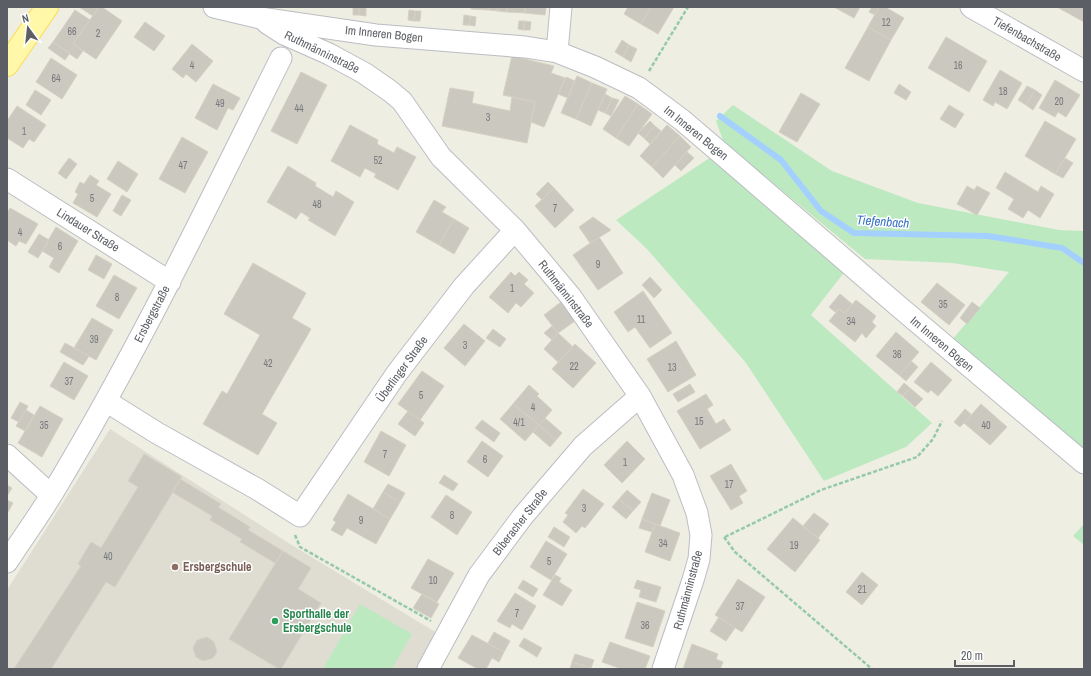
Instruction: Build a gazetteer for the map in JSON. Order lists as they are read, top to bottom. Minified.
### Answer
{"streets":{"street":["Im Inneren Bogen","Tiefenbachstraße","Ruthmänninstraße","Lindauer Straße","Ersbergstraße","Überlinger Straße","Biberacher Straße"]},"crossings":[["Im Inneren Bogen","Ruthmänninstraße"],["Ruthmänninstraße","Überlinger Straße"],["Ruthmänninstraße","Biberacher Straße"],["Lindauer Straße","Ersbergstraße"]],"water":["Tiefenbach"],"places":["Ersbergschule","Sporthalle der Ersbergschule"],"house_numbers":["12","66","2","4","16","64","18","20","49","44","3","1","52","47","5","48","7","4","6","9","1","8","35","11","34","39","3","36","42","22","13","37","5","4","15","4/1","35","40","7","6","1","17","3","8","9","34","19","40","5","10","21","37","7","36"],"scale_bar":"20 m","north":"top"}
